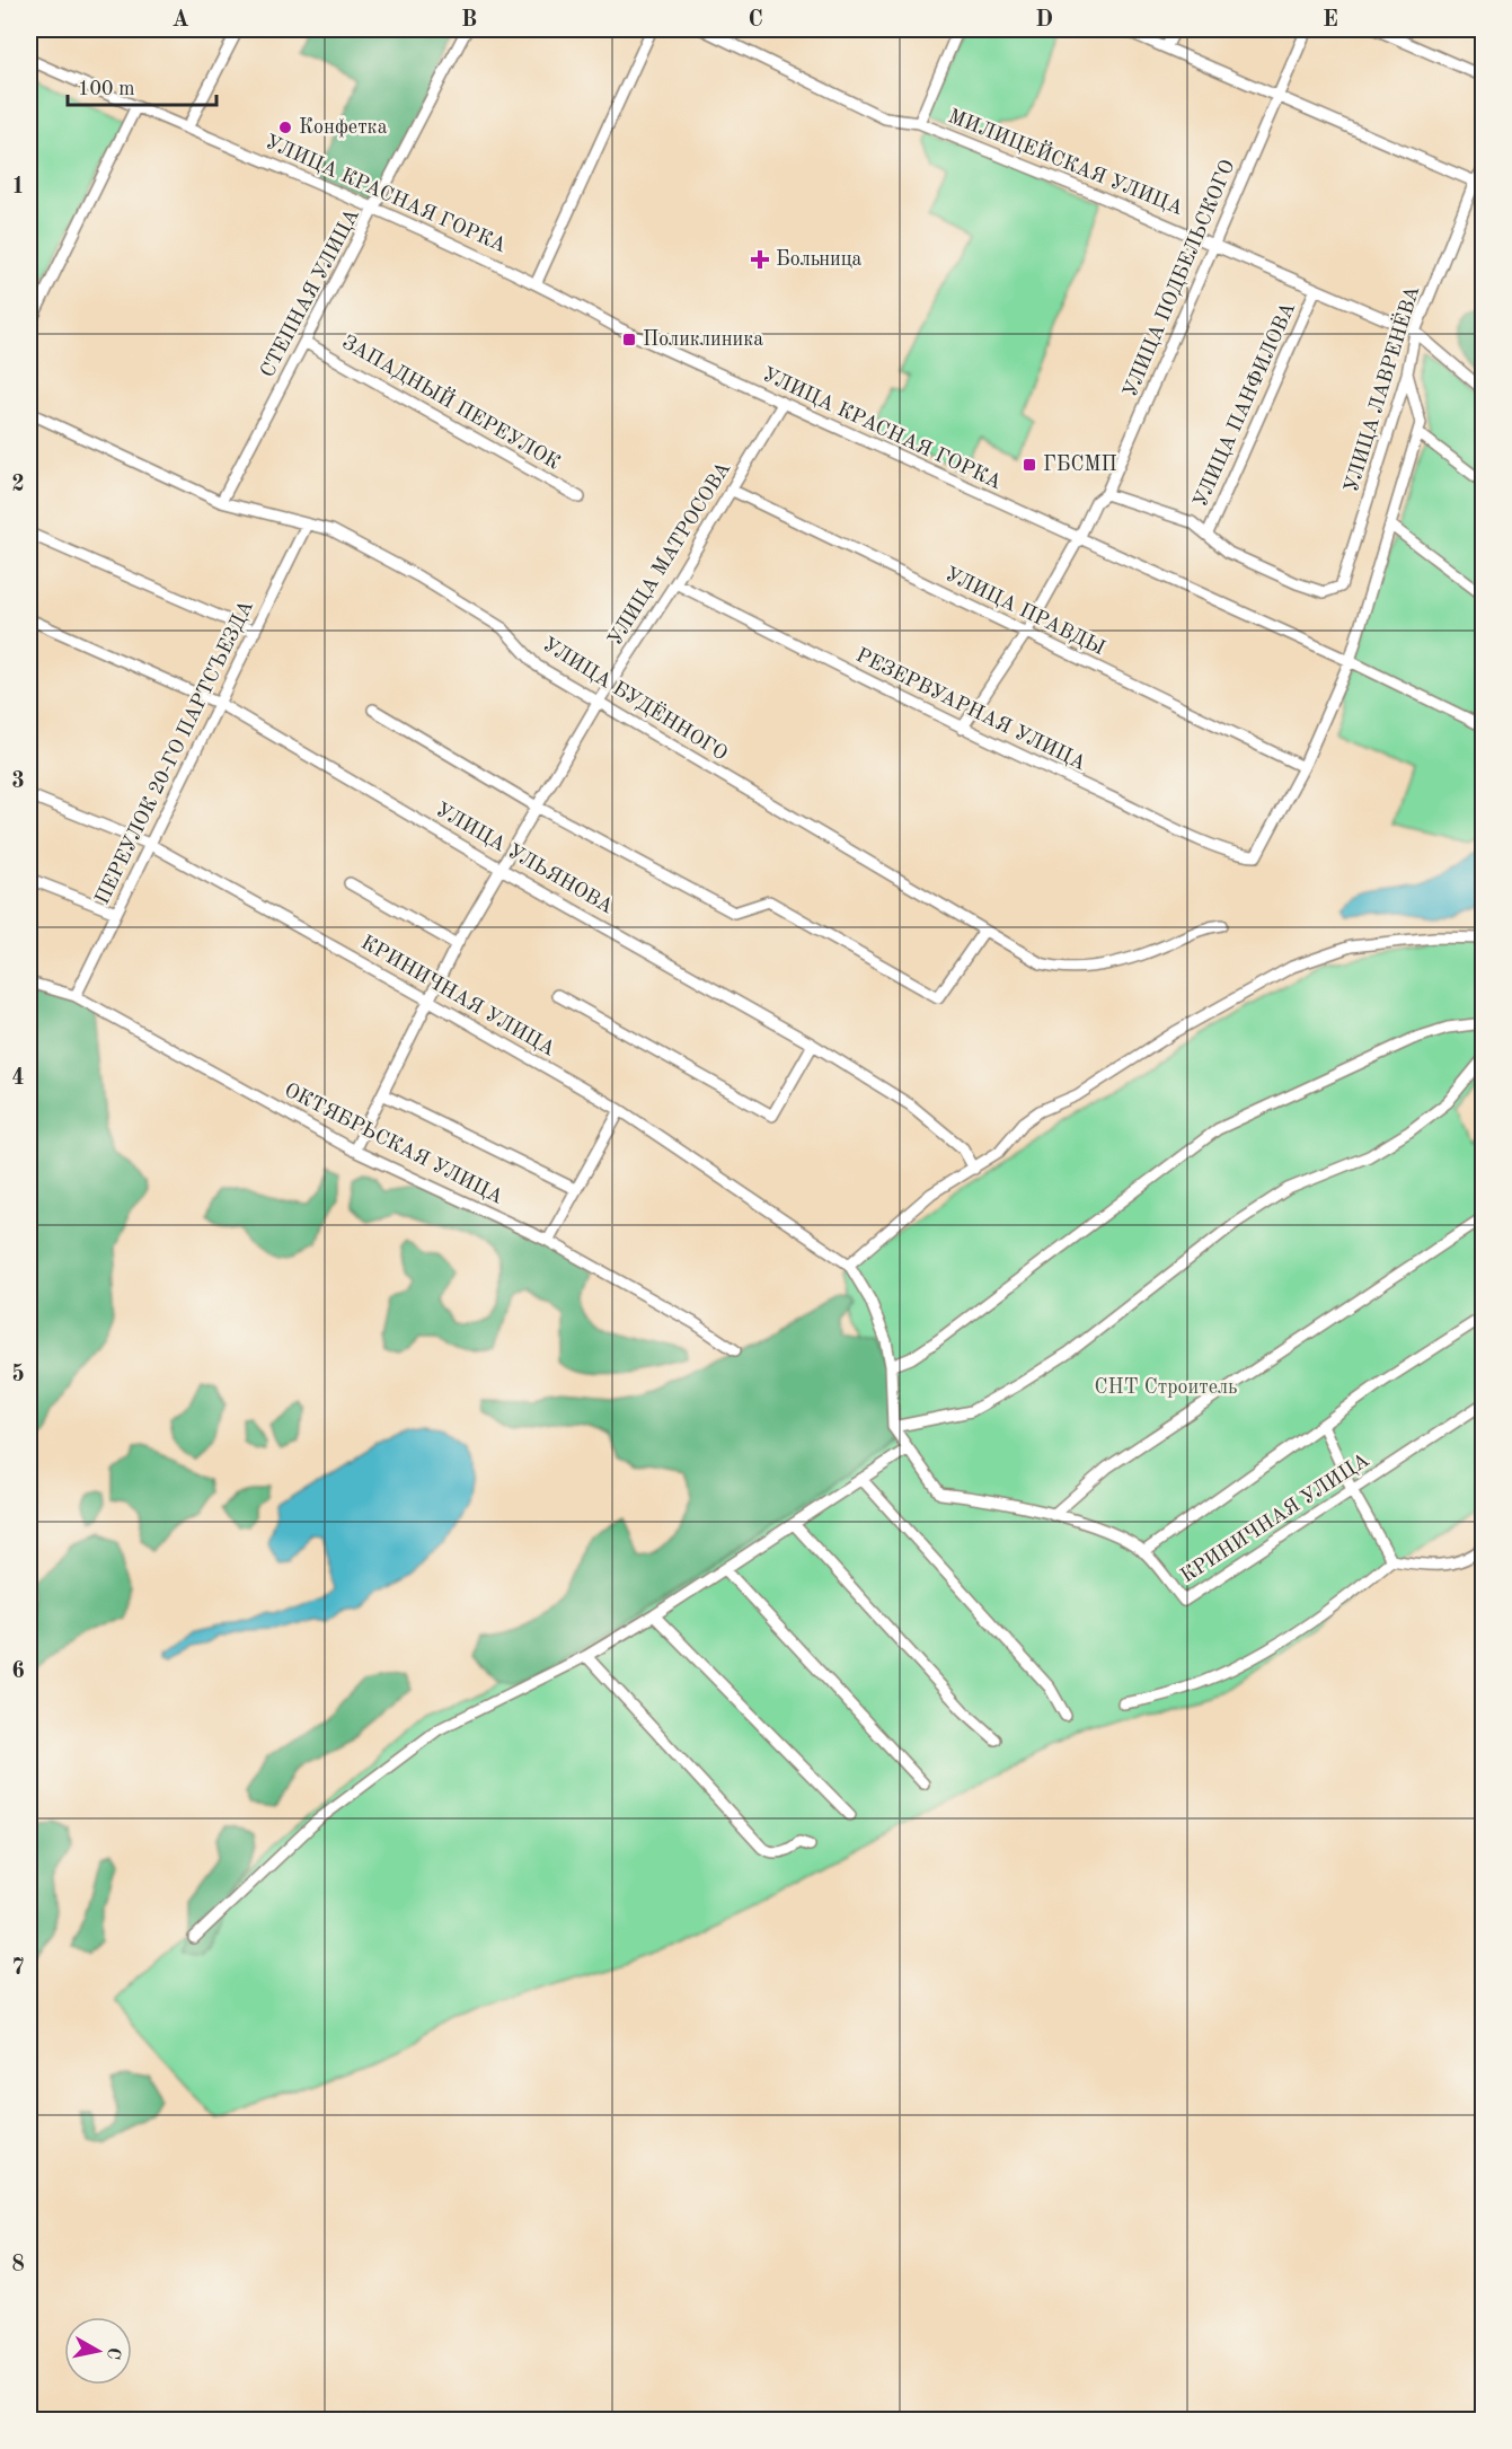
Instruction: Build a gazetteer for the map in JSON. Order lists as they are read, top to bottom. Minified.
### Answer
{"streets":{"street":["МИЛИЦЕЙСКАЯ УЛИЦА","УЛИЦА КРАСНАЯ ГОРКА","УЛИЦА ПОДБЕЛЬСКОГО","СТЕПНАЯ УЛИЦА","УЛИЦА ЛАВРЕНЁВА","ЗАПАДНЫЙ ПЕРЕУЛОК","УЛИЦА ПАНФИЛОВА","УЛИЦА МАТРОСОВА","УЛИЦА ПРАВДЫ","УЛИЦА БУДЁННОГО","РЕЗЕРВУАРНАЯ УЛИЦА","ПЕРЕУЛОК 20-ГО ПАРТСЪЕЗДА","УЛИЦА УЛЬЯНОВА","КРИНИЧНАЯ УЛИЦА","ОКТЯБРЬСКАЯ УЛИЦА"]},"crossings":[["МИЛИЦЕЙСКАЯ УЛИЦА","УЛИЦА ПОДБЕЛЬСКОГО"],["МИЛИЦЕЙСКАЯ УЛИЦА","УЛИЦА ЛАВРЕНЁВА"],["МИЛИЦЕЙСКАЯ УЛИЦА","УЛИЦА ПАНФИЛОВА"],["УЛИЦА КРАСНАЯ ГОРКА","УЛИЦА ПОДБЕЛЬСКОГО"],["УЛИЦА КРАСНАЯ ГОРКА","СТЕПНАЯ УЛИЦА"],["УЛИЦА КРАСНАЯ ГОРКА","УЛИЦА МАТРОСОВА"],["УЛИЦА ПОДБЕЛЬСКОГО","УЛИЦА ПРАВДЫ"],["УЛИЦА ПОДБЕЛЬСКОГО","РЕЗЕРВУАРНАЯ УЛИЦА"],["СТЕПНАЯ УЛИЦА","ЗАПАДНЫЙ ПЕРЕУЛОК"],["СТЕПНАЯ УЛИЦА","УЛИЦА БУДЁННОГО"],["УЛИЦА ЛАВРЕНЁВА","УЛИЦА ПАНФИЛОВА"],["УЛИЦА МАТРОСОВА","УЛИЦА ПРАВДЫ"],["УЛИЦА МАТРОСОВА","УЛИЦА БУДЁННОГО"],["УЛИЦА МАТРОСОВА","РЕЗЕРВУАРНАЯ УЛИЦА"],["УЛИЦА МАТРОСОВА","УЛИЦА УЛЬЯНОВА"],["УЛИЦА МАТРОСОВА","КРИНИЧНАЯ УЛИЦА"],["УЛИЦА МАТРОСОВА","ОКТЯБРЬСКАЯ УЛИЦА"],["УЛИЦА ПРАВДЫ","РЕЗЕРВУАРНАЯ УЛИЦА"],["УЛИЦА БУДЁННОГО","ПЕРЕУЛОК 20-ГО ПАРТСЪЕЗДА"],["ПЕРЕУЛОК 20-ГО ПАРТСЪЕЗДА","УЛИЦА УЛЬЯНОВА"],["ПЕРЕУЛОК 20-ГО ПАРТСЪЕЗДА","КРИНИЧНАЯ УЛИЦА"],["ПЕРЕУЛОК 20-ГО ПАРТСЪЕЗДА","ОКТЯБРЬСКАЯ УЛИЦА"]],"parks":["СНТ Строитель"],"places":{"other":["Конфетка"],"health":["Больница"],"transit":["Поликлиника","ГБСМП"]},"scale_bar":"100 m","north":"right","grid":{"columns":["A","B","C","D","E"],"rows":["1","2","3","4","5","6","7","8"]}}
